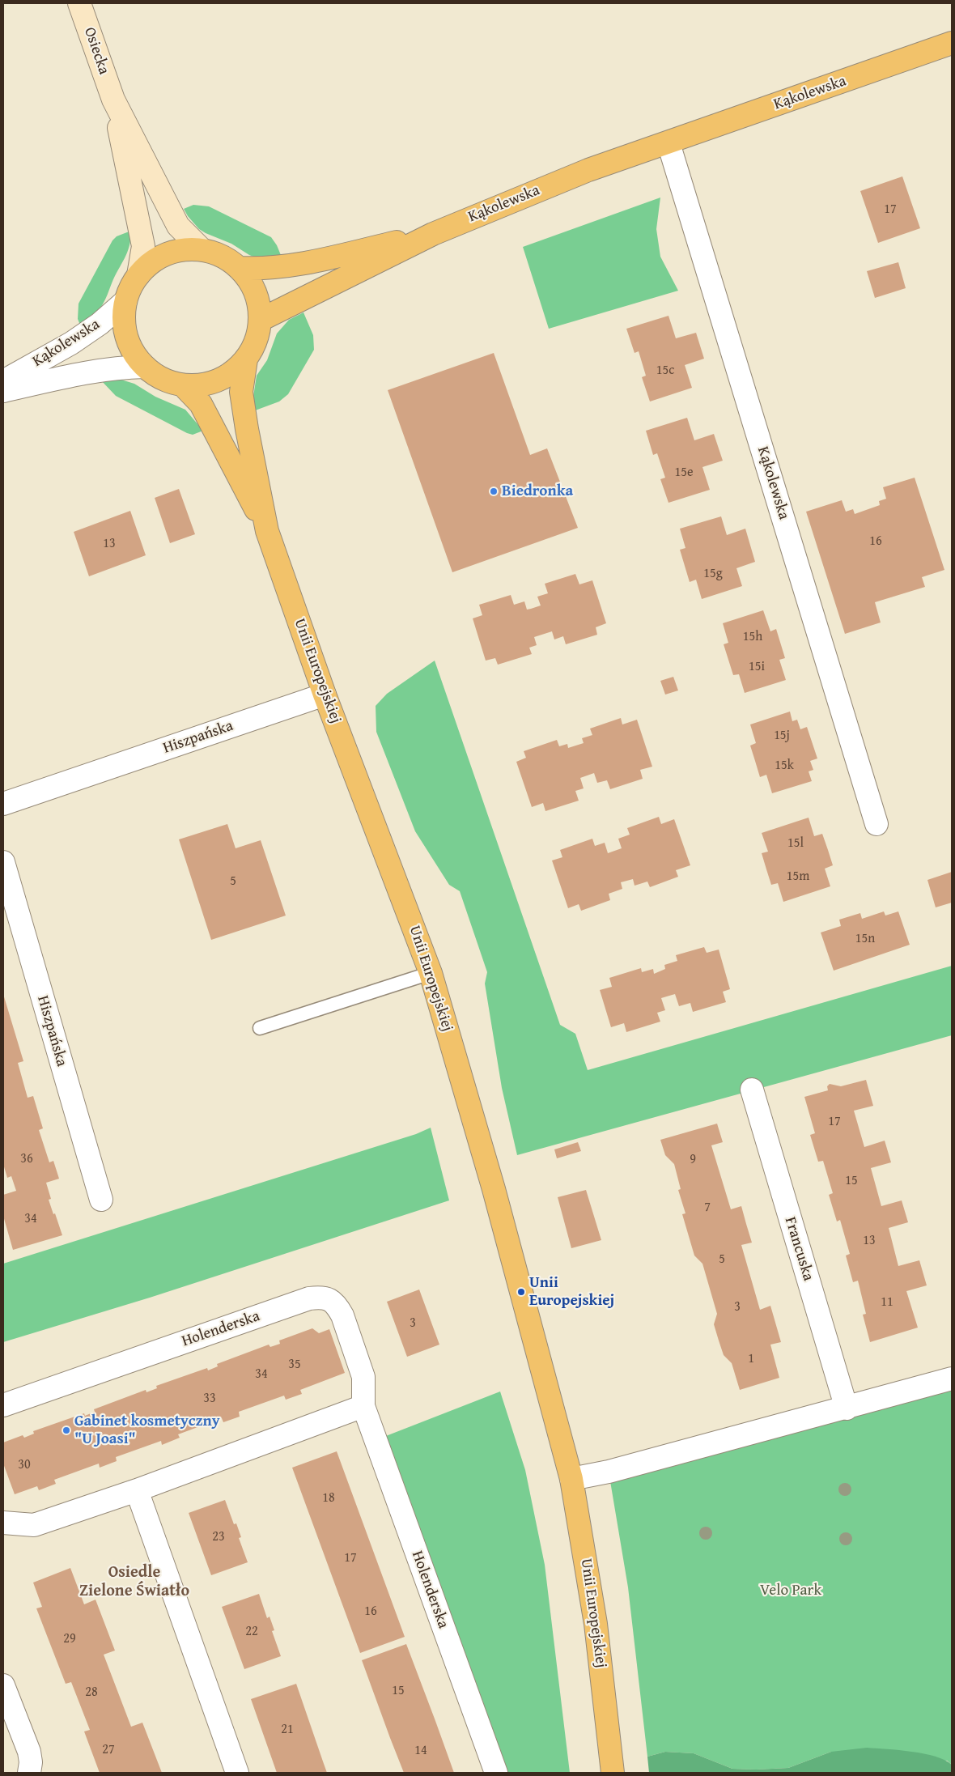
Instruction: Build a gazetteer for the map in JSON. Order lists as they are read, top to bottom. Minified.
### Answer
{"streets":{"main road":["Osiecka","Kąkolewska","Unii Europejskiej"],"street":["Hiszpańska","Francuska","Holenderska"]},"crossings":[["Kąkolewska","Unii Europejskiej"],["Unii Europejskiej","Hiszpańska"]],"districts":["Osiedle Zielone Światło"],"parks":["Velo Park"],"places":["Biedronka","Unii Europejskiej","Gabinet kosmetyczny \"U Joasi\""],"house_numbers":["17","15c","15e","16","13","15g","15h","15i","15j","15k","15l","15m","5","15n","17","36","9","15","7","34","13","5","11","3","3","1","35","34","33","30","18","23","17","16","22","29","15","28","21","27","14"]}
